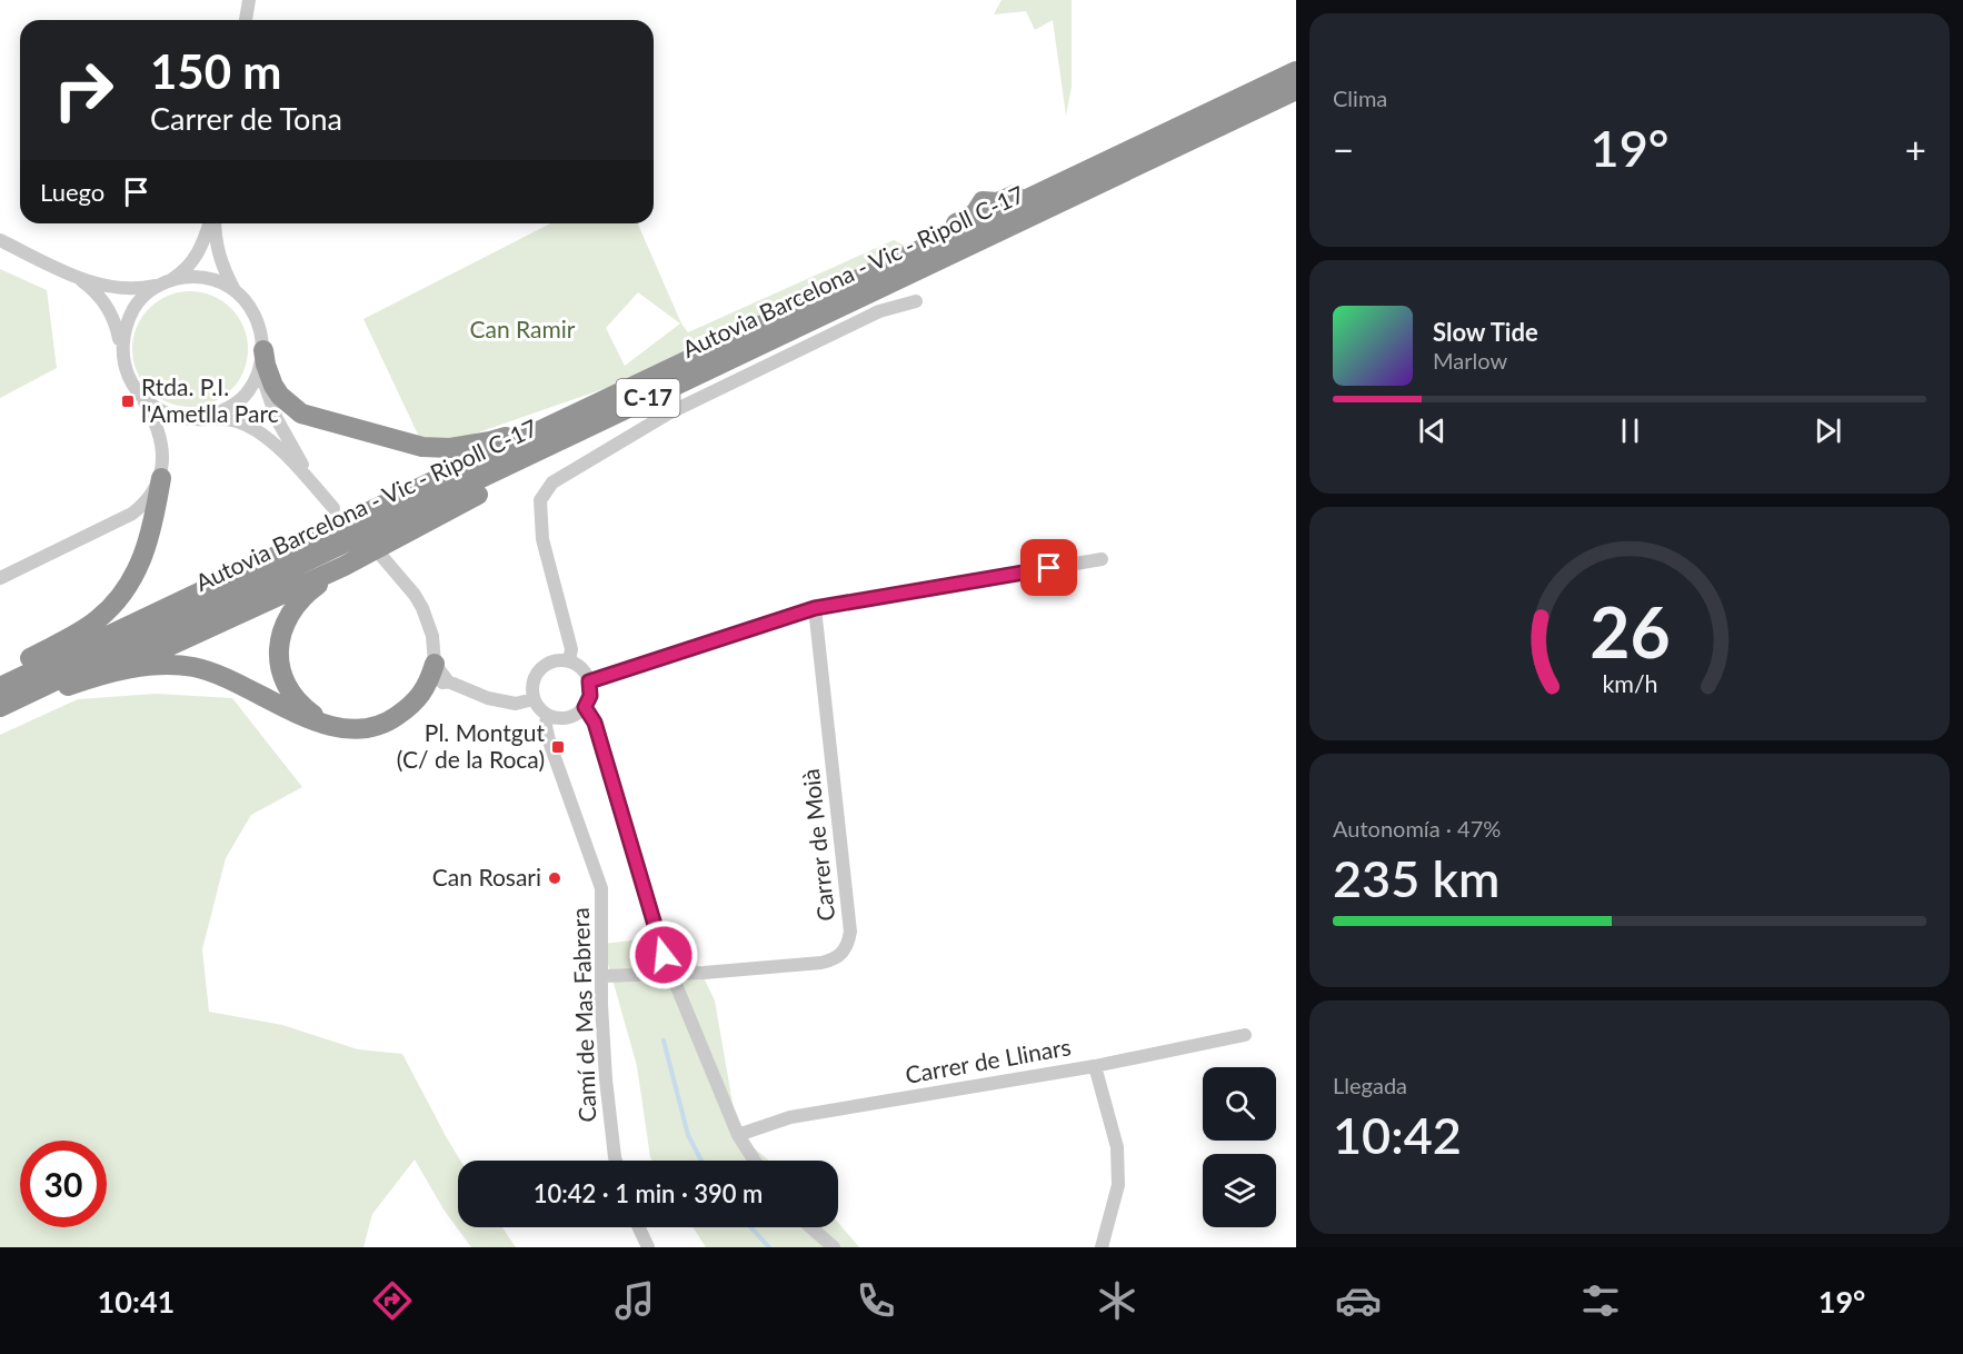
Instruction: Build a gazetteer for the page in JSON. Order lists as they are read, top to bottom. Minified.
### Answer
{"streets":{"highway":["Autovia Barcelona - Vic - Ripoll C-17","C-17"],"street":["Carrer de Moià","Camí de Mas Fabrera","Carrer de Llinars"]},"crossings":[["Carrer de Moià","Camí de Mas Fabrera"]],"parks":["Can Ramir"],"places":{"transit":["Rtda. P.I. l'Ametlla Parc","Pl. Montgut (C/ de la Roca)"],"other":["Can Rosari"]},"page":{"tile":["Clima",["Autonomía · 47%","235 km"],["Llegada","10:42"]],"turn":["150 m","Carrer de Tona"],"heat":["−","19°","+"],"then":"Luego","song":["Slow Tide","Marlow"],"limit":"30","trip":"10:42 · 1 min · 390 m","tabs":["10:41","19°"],"gauge":["26","km/h"]}}
